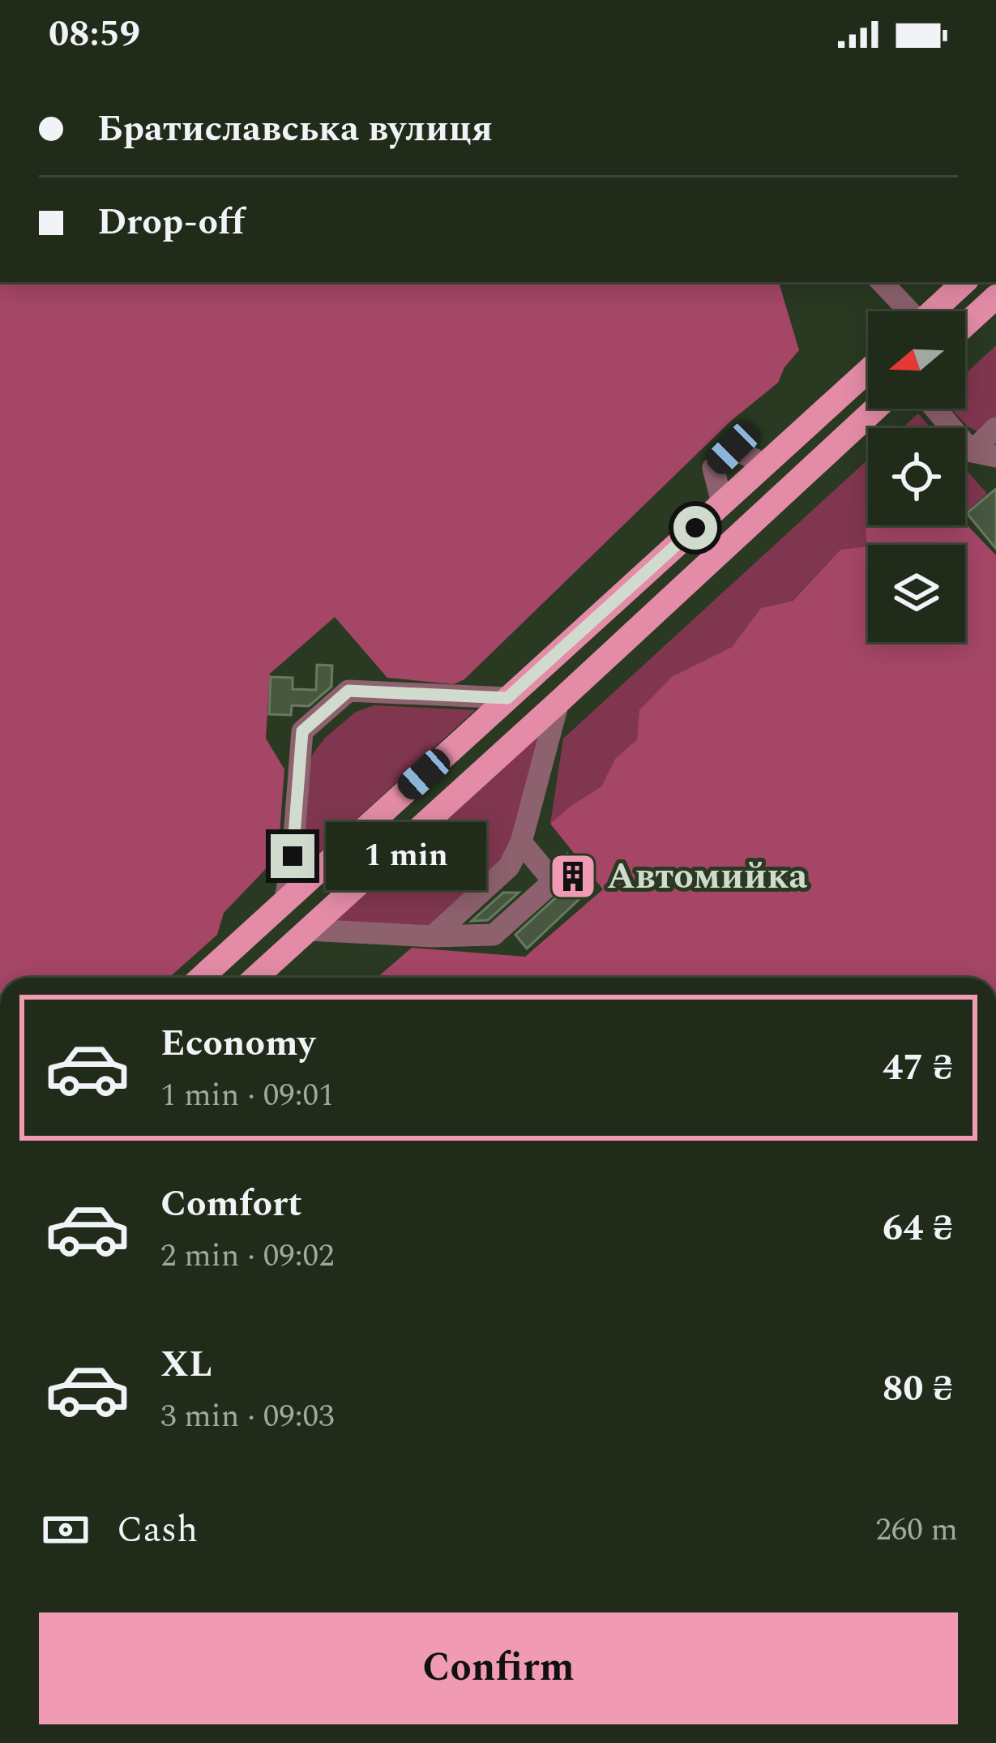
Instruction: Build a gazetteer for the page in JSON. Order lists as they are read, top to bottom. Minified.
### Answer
{"places":{"building":["Автомийка"]},"north":"left","page":{"status":"08:59","banner":["Братиславська вулиця","Drop-off"],"bubble":"1 min","list":[{"name":"Economy","note":"1 min · 09:01","value":"47 ₴"},{"name":"Comfort","note":"2 min · 09:02","value":"64 ₴"},{"name":"XL","note":"3 min · 09:03","value":"80 ₴"}],"pay":["Cash","260 m"],"buttons":"Confirm"}}
